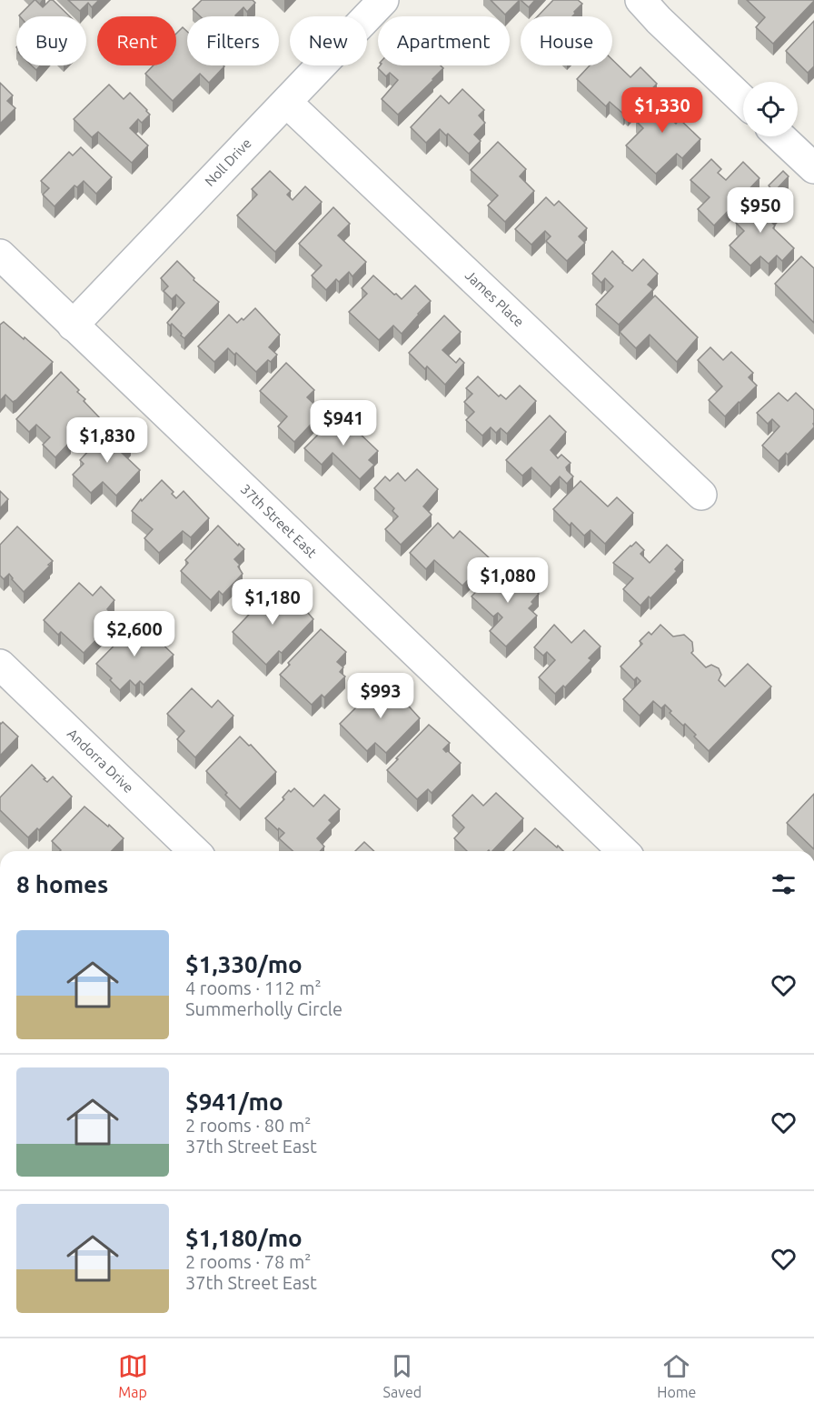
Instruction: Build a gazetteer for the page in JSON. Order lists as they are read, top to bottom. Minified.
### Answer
{"streets":{"street":["Noll Drive","James Place","37th Street East","Andorra Drive"]},"crossings":[["Noll Drive","James Place"],["Noll Drive","37th Street East"]],"page":{"chip":["Buy","Rent","Filters","New","Apartment","House"],"price":["$1,330","$950","$941","$1,830","$1,080","$1,180","$2,600","$993"],"heading":"8 homes","list":[{"name":"$1,330/mo","note":"4 rooms · 112 m² · Summerholly Circle"},{"name":"$941/mo","note":"2 rooms · 80 m² · 37th Street East"},{"name":"$1,180/mo","note":"2 rooms · 78 m² · 37th Street East"}],"tabs":["Map","Saved","Home"]}}
